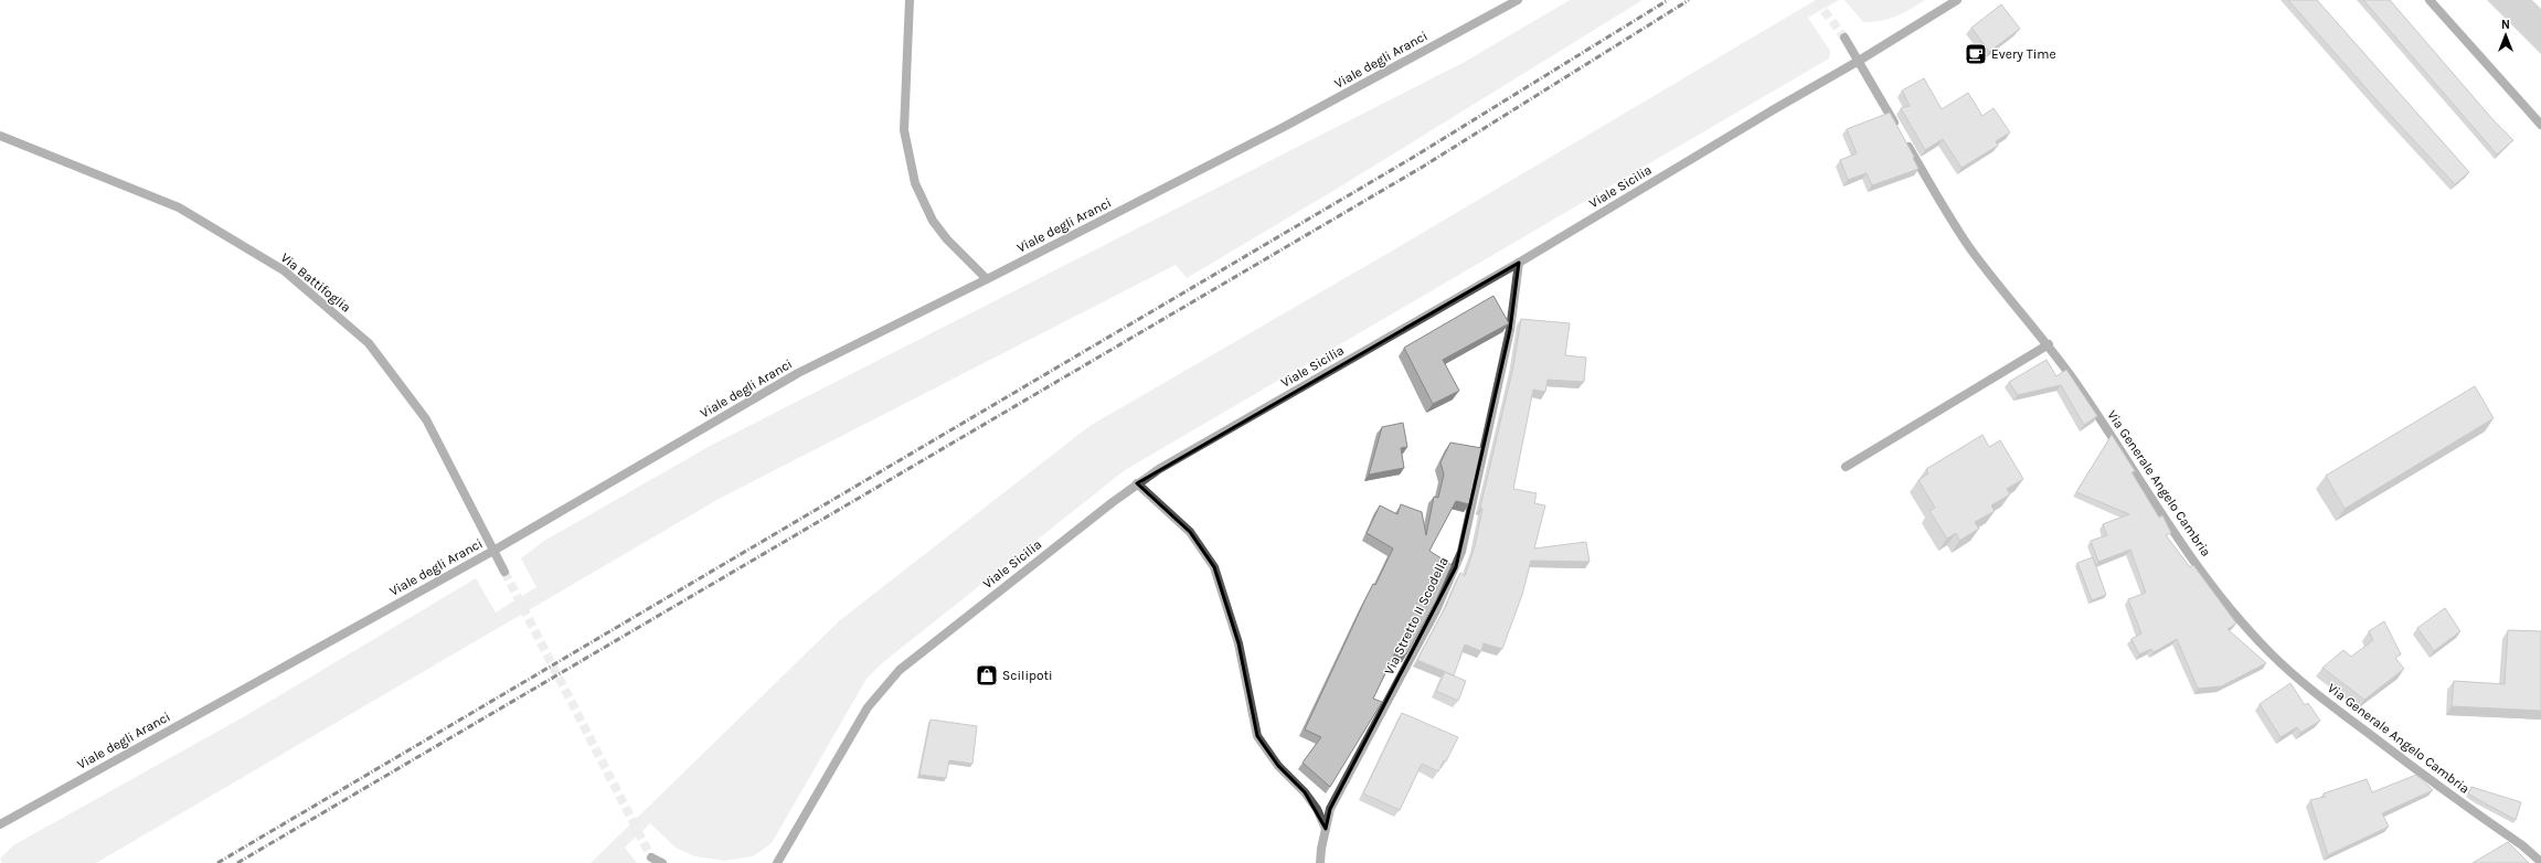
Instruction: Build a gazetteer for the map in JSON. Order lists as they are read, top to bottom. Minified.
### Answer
{"streets":{"street":["Viale degli Aranci","Viale Sicilia","Via Battifoglia","Via Generale Angelo Cambria","Via Stretto II Scodella"]},"crossings":[["Viale degli Aranci","Via Battifoglia"],["Viale Sicilia","Via Generale Angelo Cambria"],["Viale Sicilia","Via Stretto II Scodella"]],"places":{"cafe":["Every Time"],"shop":["Scilipoti"]},"north":"top"}
